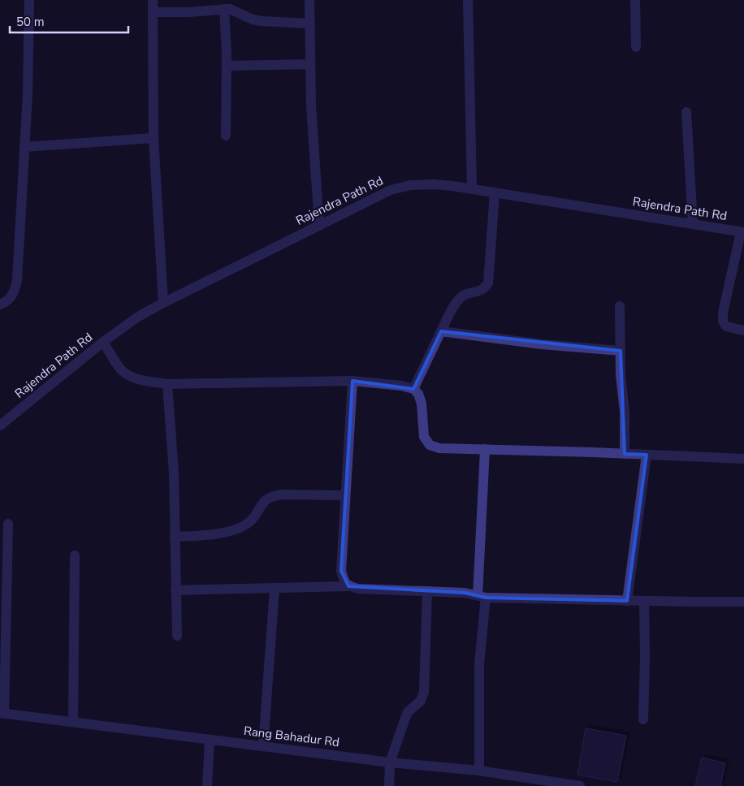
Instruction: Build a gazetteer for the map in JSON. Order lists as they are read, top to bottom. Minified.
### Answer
{"streets":{"street":["Rajendra Path Rd","Rang Bahadur Rd"]},"scale_bar":"50 m"}
